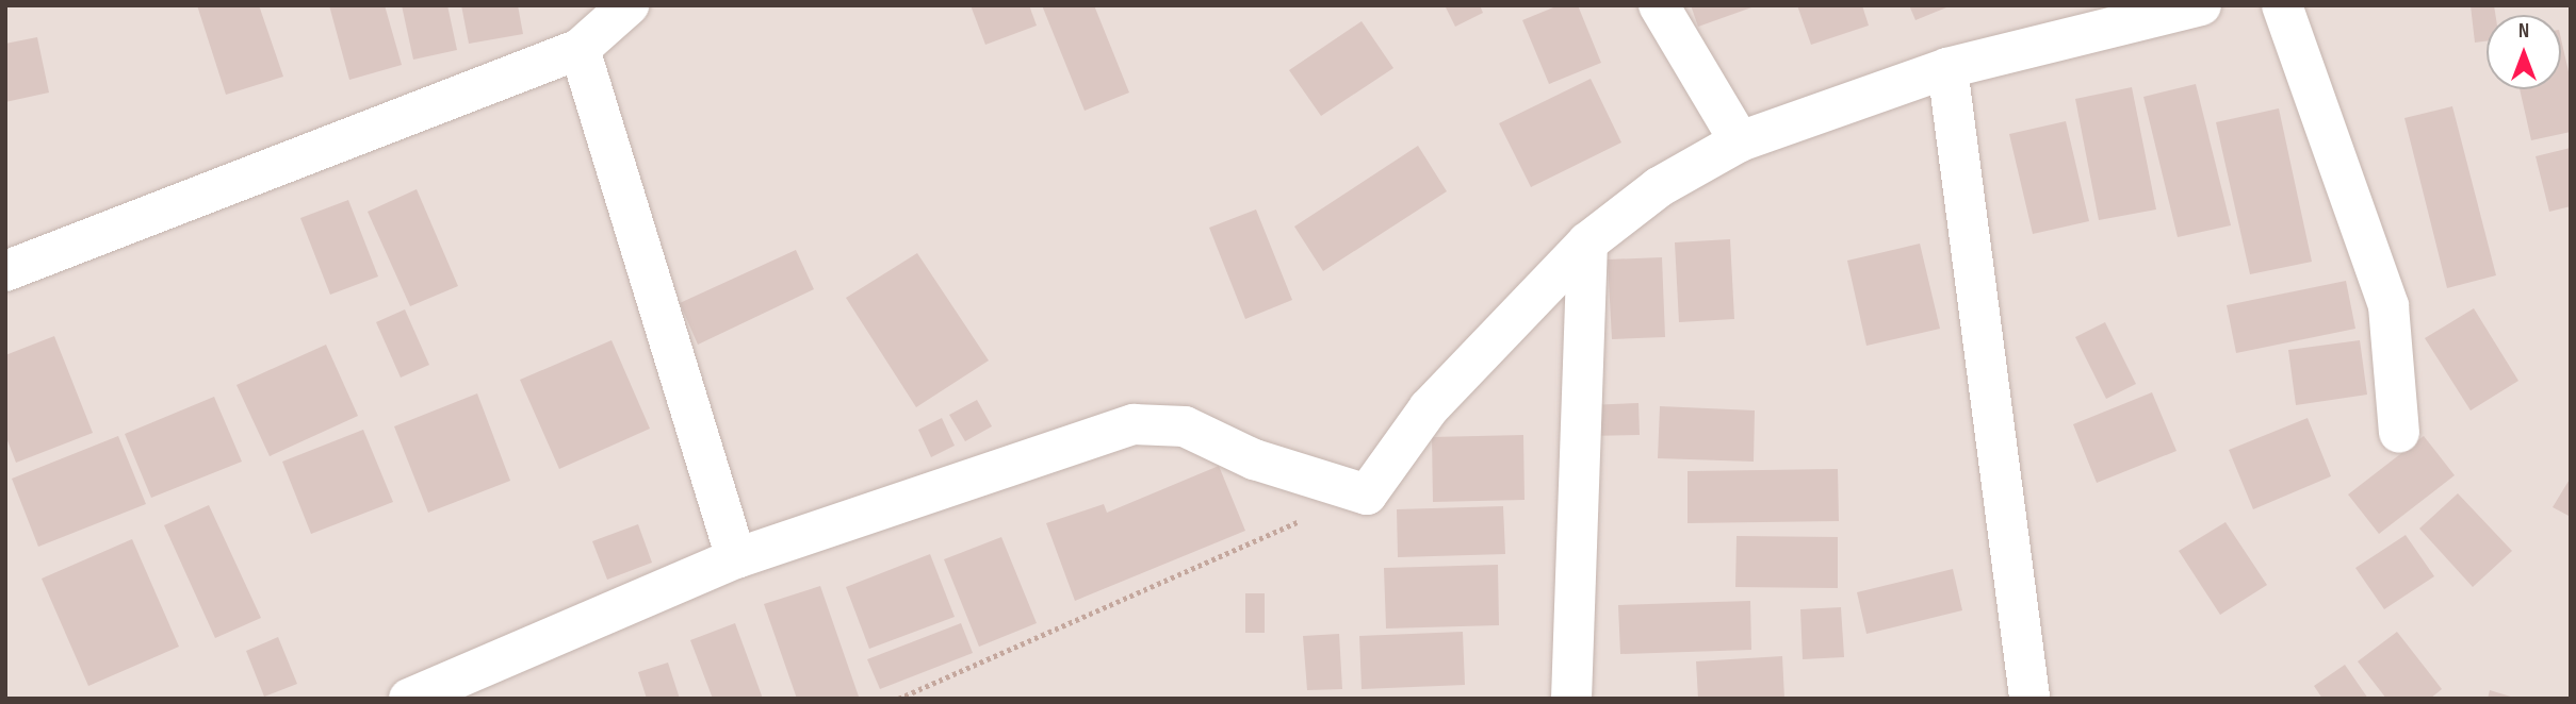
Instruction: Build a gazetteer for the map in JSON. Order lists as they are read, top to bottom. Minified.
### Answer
{"north":"top"}
